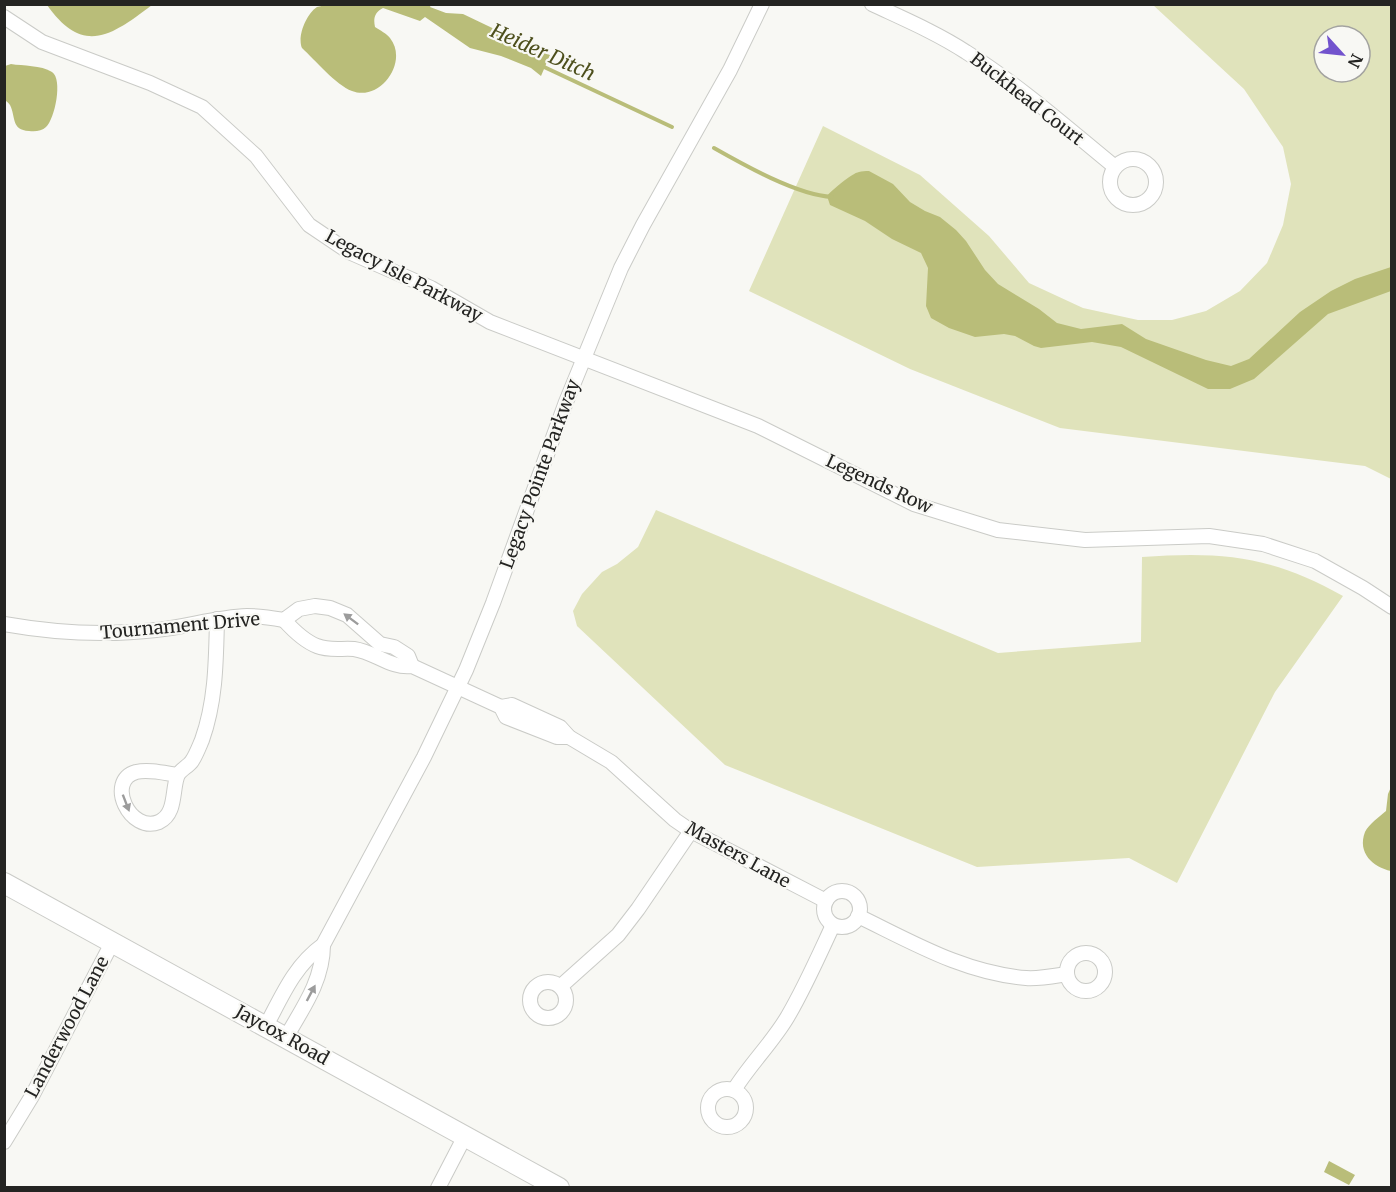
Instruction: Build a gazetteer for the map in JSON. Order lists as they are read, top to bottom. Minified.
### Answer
{"streets":{"street":["Buckhead Court","Legacy Isle Parkway","Legacy Pointe Parkway","Legends Row","Tournament Drive","Masters Lane","Landerwood Lane","Jaycox Road"]},"crossings":[["Legacy Isle Parkway","Legacy Pointe Parkway"],["Legacy Isle Parkway","Legends Row"],["Legacy Pointe Parkway","Legends Row"],["Legacy Pointe Parkway","Tournament Drive"],["Legacy Pointe Parkway","Masters Lane"],["Legacy Pointe Parkway","Jaycox Road"],["Tournament Drive","Masters Lane"],["Landerwood Lane","Jaycox Road"]],"water":["Heider Ditch"],"north":"bottom right"}
